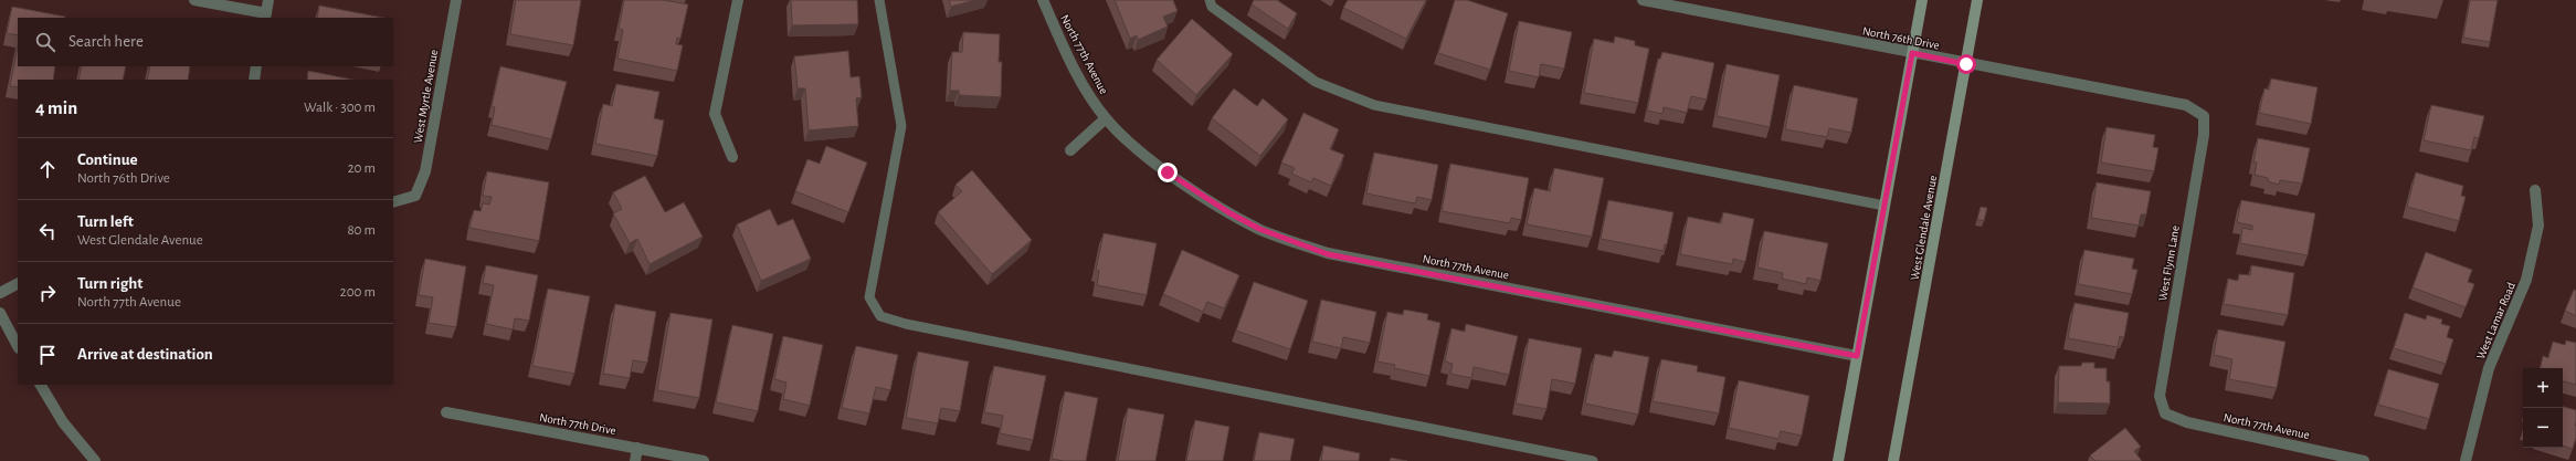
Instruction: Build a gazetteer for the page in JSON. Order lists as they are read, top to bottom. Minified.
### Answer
{"streets":{"main road":["West Glendale Avenue"],"street":["North 76th Drive","North 77th Avenue","West Myrtle Avenue","West Flynn Lane","West Lamar Road","North 77th Drive"]},"crossings":[["North 76th Drive","West Glendale Avenue"],["North 76th Drive","West Flynn Lane"],["North 77th Avenue","West Flynn Lane"]],"page":{"search":"Search here","heading":["4 min","Walk · 300 m"],"list":[["Continue","North 76th Drive","20 m"],["Turn left","West Glendale Avenue","80 m"],["Turn right","North 77th Avenue","200 m"],"Arrive at destination"],"map_buttons":["+","−"]}}
